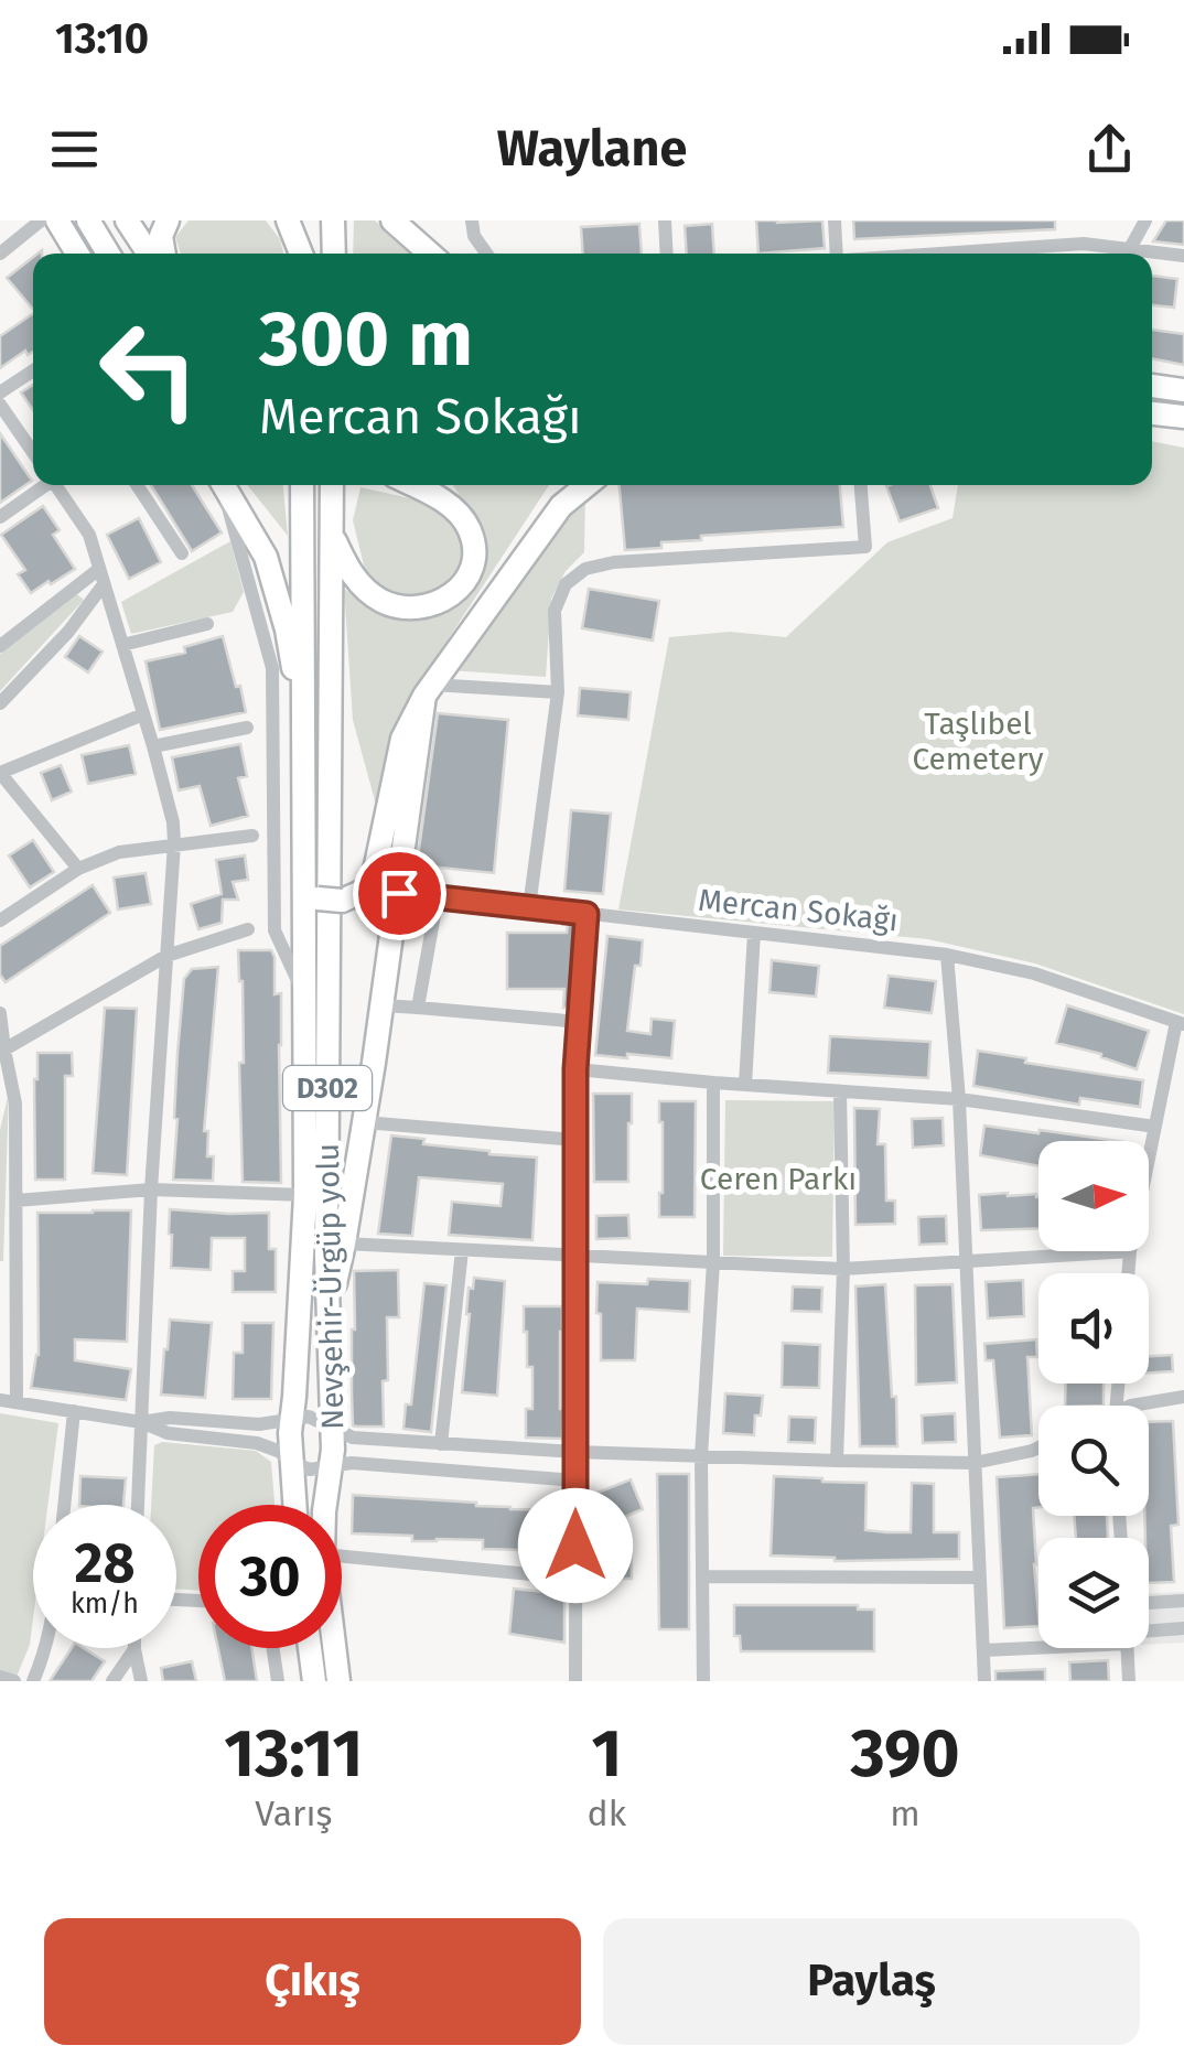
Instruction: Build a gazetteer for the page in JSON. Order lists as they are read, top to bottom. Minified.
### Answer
{"streets":{"highway":["D302","Nevşehir-Ürgüp yolu"],"street":["Mercan Sokağı"]},"parks":["Taşlıbel Cemetery","Ceren Parkı"],"north":"right","page":{"status":"13:10","header":"Waylane","turn":["300 m","Mercan Sokağı"],"speed":"28 km/h","limit":"30","eta":["13:11","Varış","1","dk","390","m"],"buttons":["Çıkış","Paylaş"]}}
